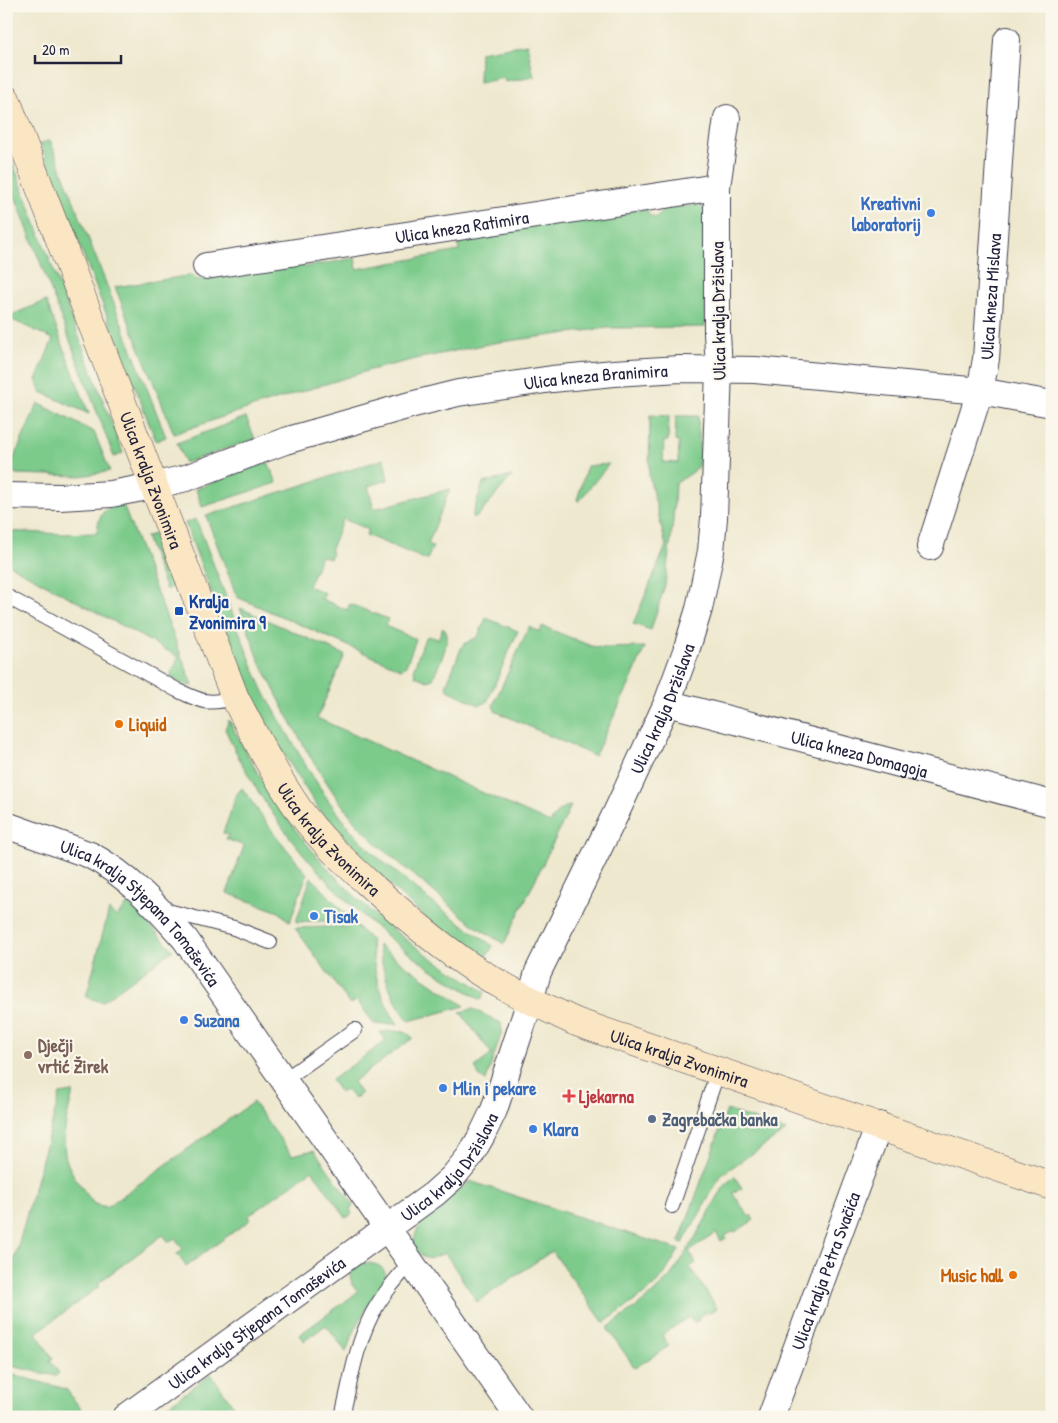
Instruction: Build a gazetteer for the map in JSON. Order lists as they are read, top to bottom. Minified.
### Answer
{"streets":{"main road":["Ulica kralja Zvonimira"],"street":["Ulica kneza Ratimira","Ulica kneza Mislava","Ulica kralja Držislava","Ulica kneza Branimira","Ulica kneza Domagoja","Ulica kralja Stjepana Tomaševića","Ulica kralja Petra Svačića"]},"crossings":[["Ulica kneza Ratimira","Ulica kralja Držislava"],["Ulica kneza Mislava","Ulica kneza Branimira"],["Ulica kralja Držislava","Ulica kneza Branimira"],["Ulica kralja Držislava","Ulica kralja Zvonimira"],["Ulica kralja Držislava","Ulica kneza Domagoja"],["Ulica kralja Držislava","Ulica kralja Stjepana Tomaševića"],["Ulica kneza Branimira","Ulica kralja Zvonimira"],["Ulica kralja Zvonimira","Ulica kralja Petra Svačića"]],"places":{"other":["Kreativni laboratorij","Liquid","Tisak","Suzana","Dječji vrtić Žirek","Mlin i pekare","Zagrebačka banka","Klara","Music hall"],"transit":["Kralja Zvonimira 9"],"health":["Ljekarna"]},"scale_bar":"20 m"}
